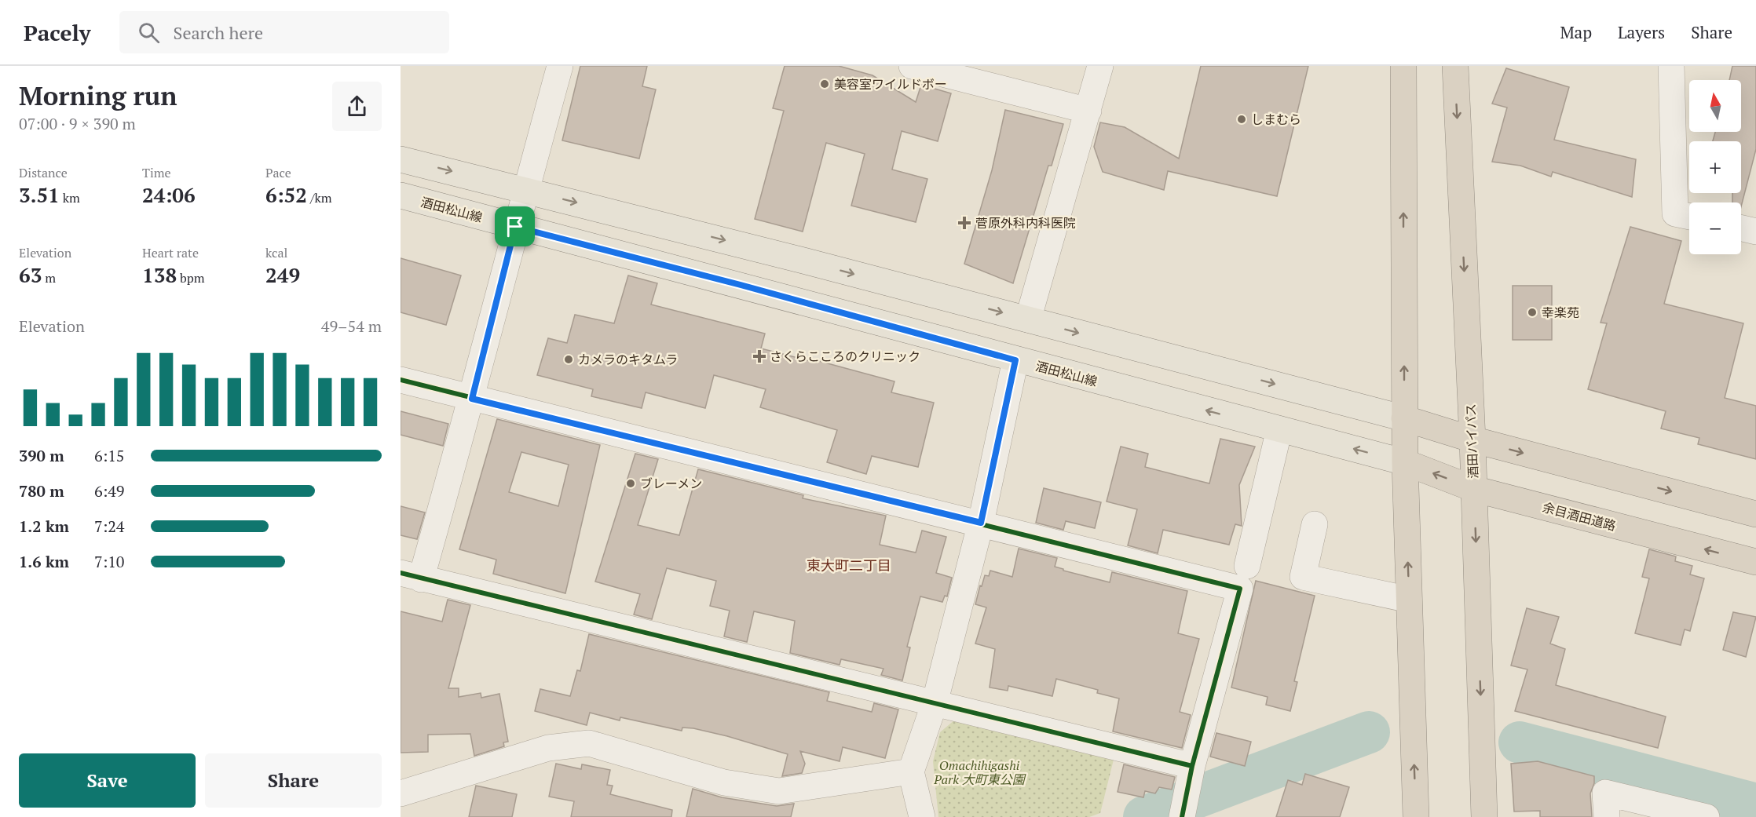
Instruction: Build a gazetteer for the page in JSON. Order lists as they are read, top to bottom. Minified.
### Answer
{"streets":{"highway":["酒田バイパス","余目酒田道路"],"main road":["酒田松山線"]},"crossings":[["酒田松山線","余目酒田道路"],["酒田バイパス","余目酒田道路"]],"districts":["東大町二丁目"],"parks":["Omachihigashi Park 大町東公園"],"places":{"other":["美容室ワイルドボー","しまむら","幸楽苑","カメラのキタムラ","ブレーメン"],"health":["菅原外科内科医院","さくらこころのクリニック"]},"north":"top","page":{"header":"Pacely","search":"Search here","nav":["Map","Layers","Share"],"heading":["Morning run","07:00 · 9 × 390 m"],"map_buttons":["+","−"],"stats":[["Distance","3.51 km"],["Time","24:06"],["Pace","6:52 /km"],["Elevation","63 m"],["Heart rate","138 bpm"],["kcal","249"]],"chart":["Elevation","49–54 m"],"list":[{"name":"390 m","note":"6:15"},{"name":"780 m","note":"6:49"},{"name":"1.2 km","note":"7:24"},{"name":"1.6 km","note":"7:10"}],"buttons":["Save","Share"]}}
